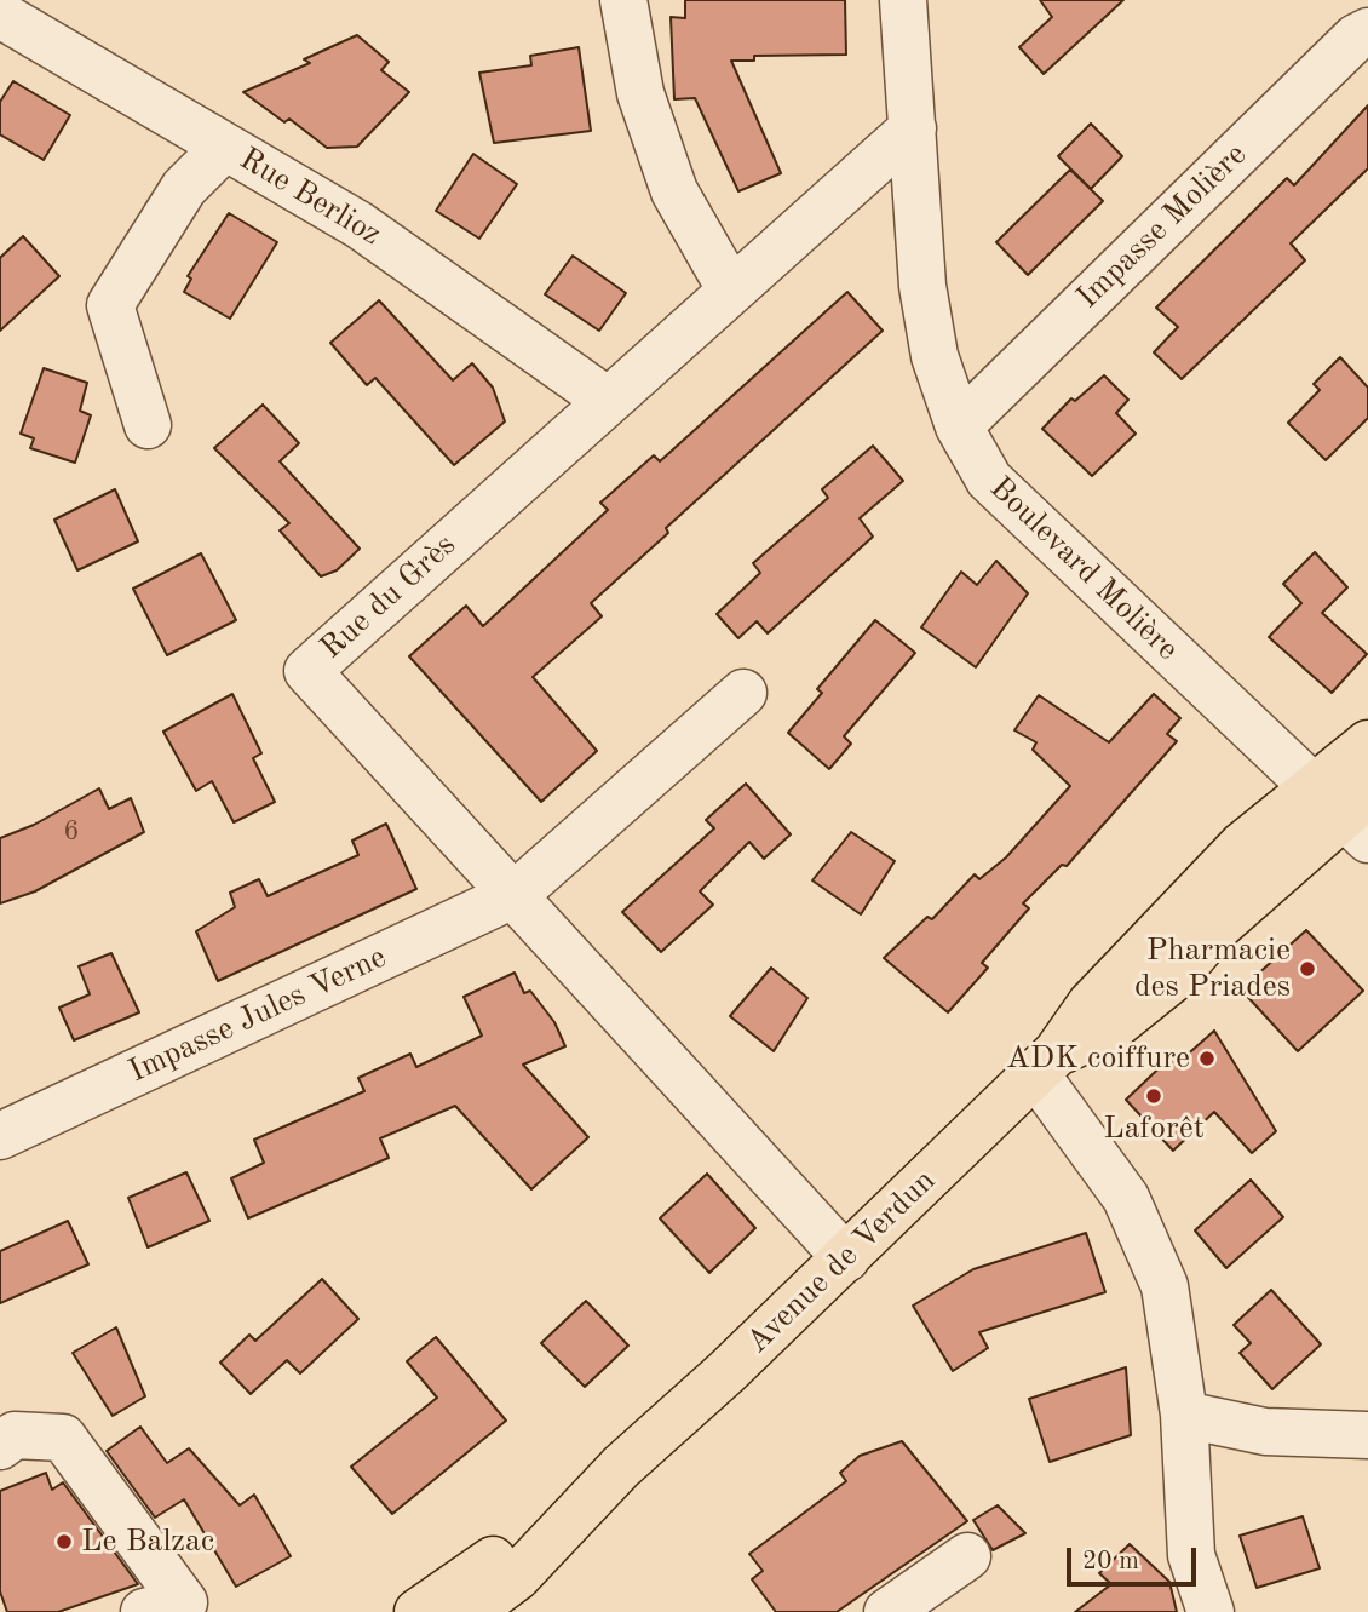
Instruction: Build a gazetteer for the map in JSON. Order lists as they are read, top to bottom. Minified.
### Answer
{"streets":{"main road":["Avenue de Verdun"],"street":["Rue Berlioz","Impasse Molière","Boulevard Molière","Rue du Grès","Impasse Jules Verne"]},"crossings":[["Rue Berlioz","Rue du Grès"],["Impasse Molière","Boulevard Molière"],["Boulevard Molière","Rue du Grès"],["Boulevard Molière","Avenue de Verdun"],["Rue du Grès","Impasse Jules Verne"],["Rue du Grès","Avenue de Verdun"]],"places":["Pharmacie des Priades","ADK coiffure","Laforêt","Le Balzac"],"house_numbers":["6"],"scale_bar":"20 m"}
